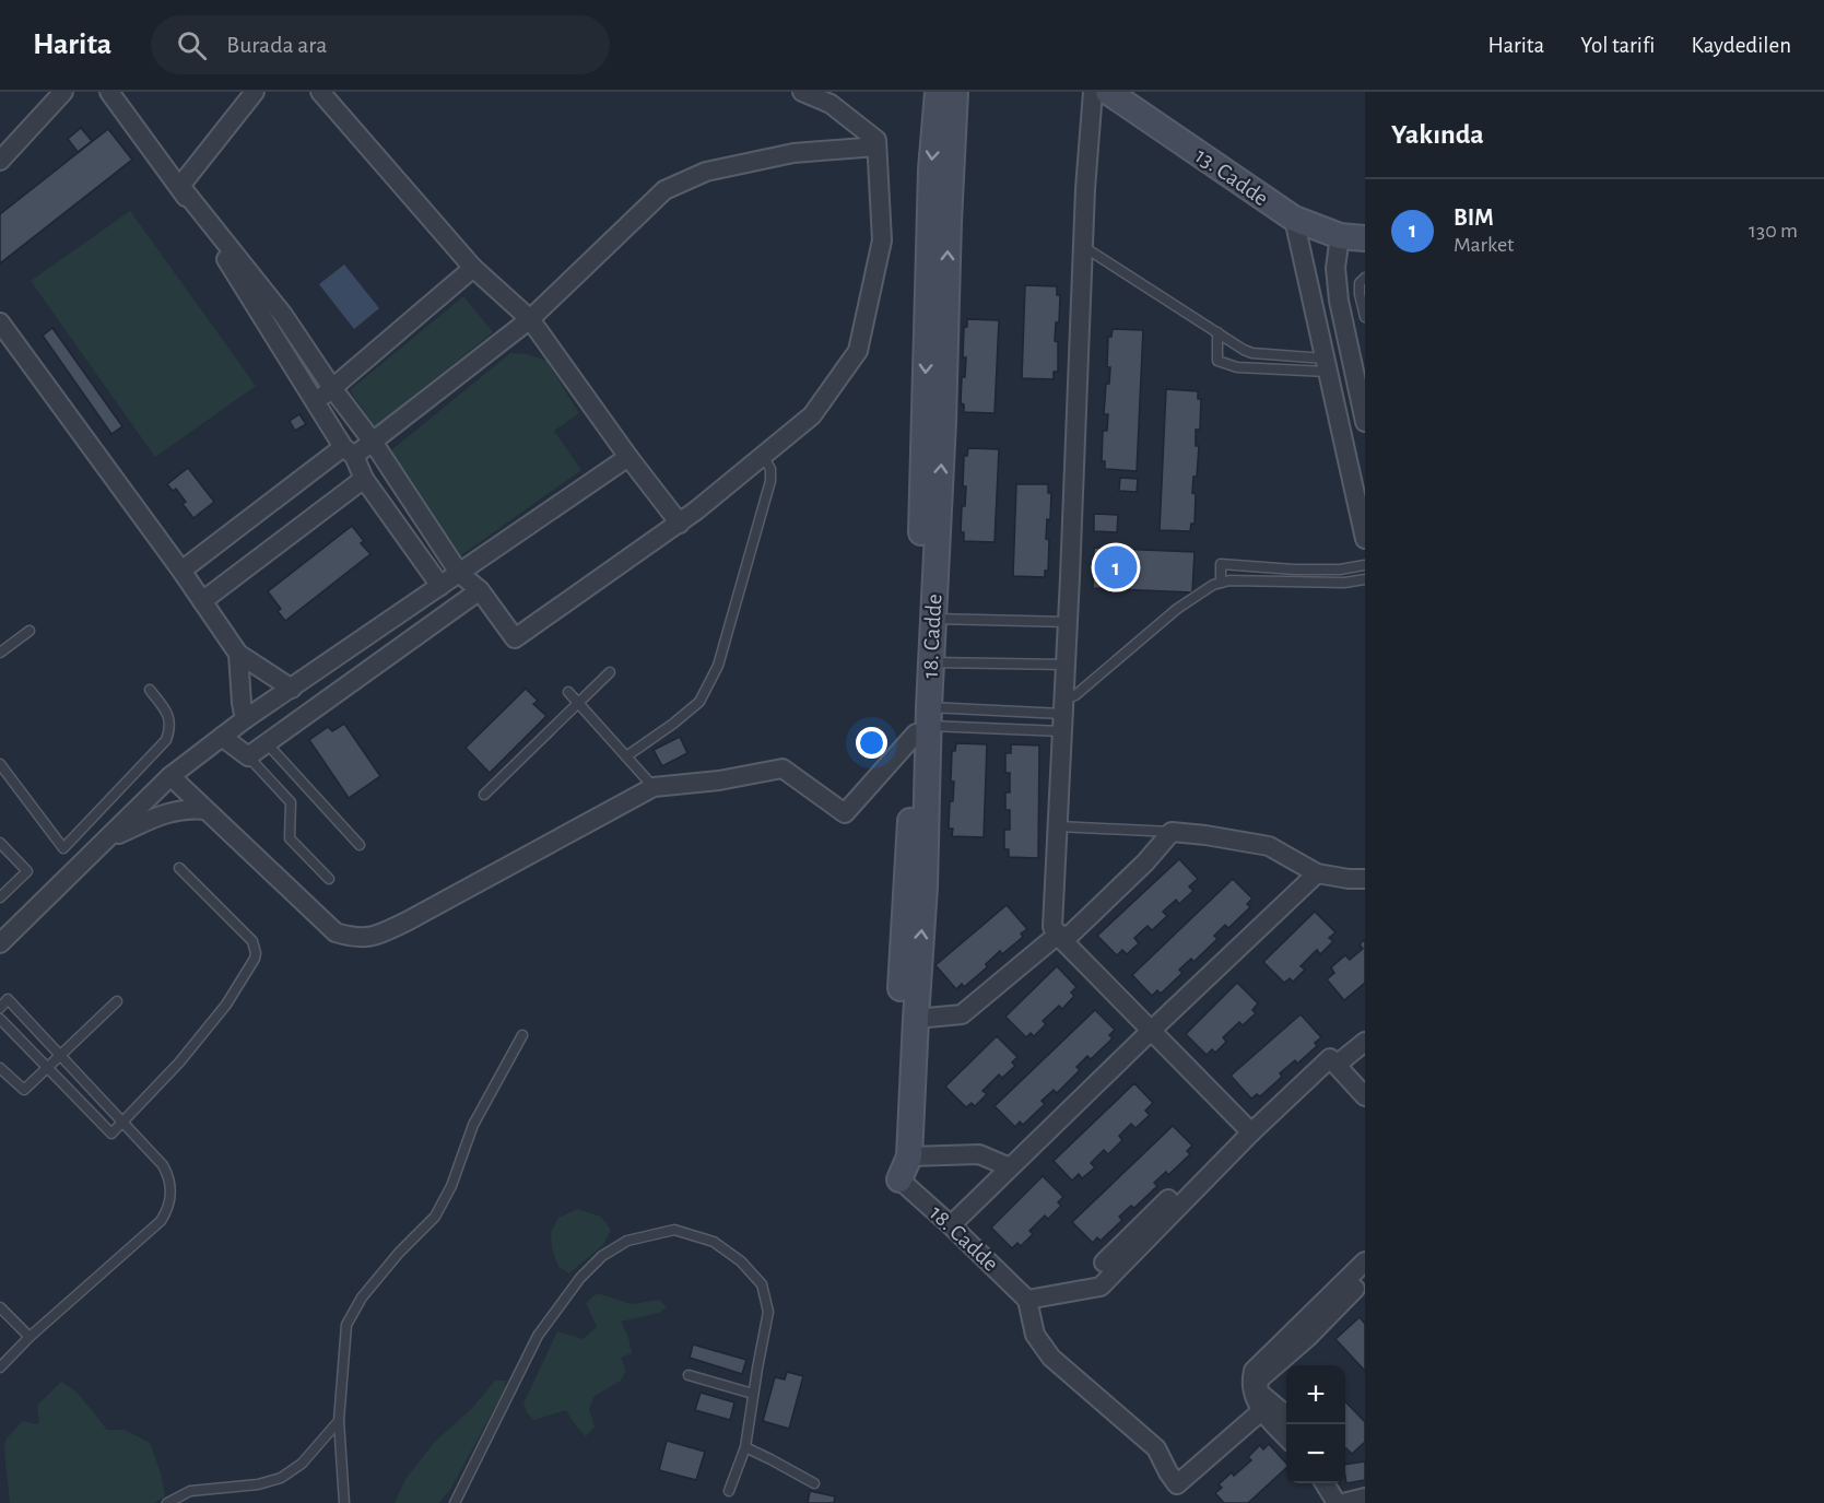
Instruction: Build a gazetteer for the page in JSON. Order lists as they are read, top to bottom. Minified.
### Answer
{"streets":{"street":["13. Cadde","18. Cadde"]},"page":{"header":"Harita","search":"Burada ara","nav":["Harita","Yol tarifi","Kaydedilen"],"heading":"Yakında","list":[{"mark":"1","name":"BIM","note":"Market","value":"130 m"}],"pins":"1","map_buttons":["+","−"]}}
